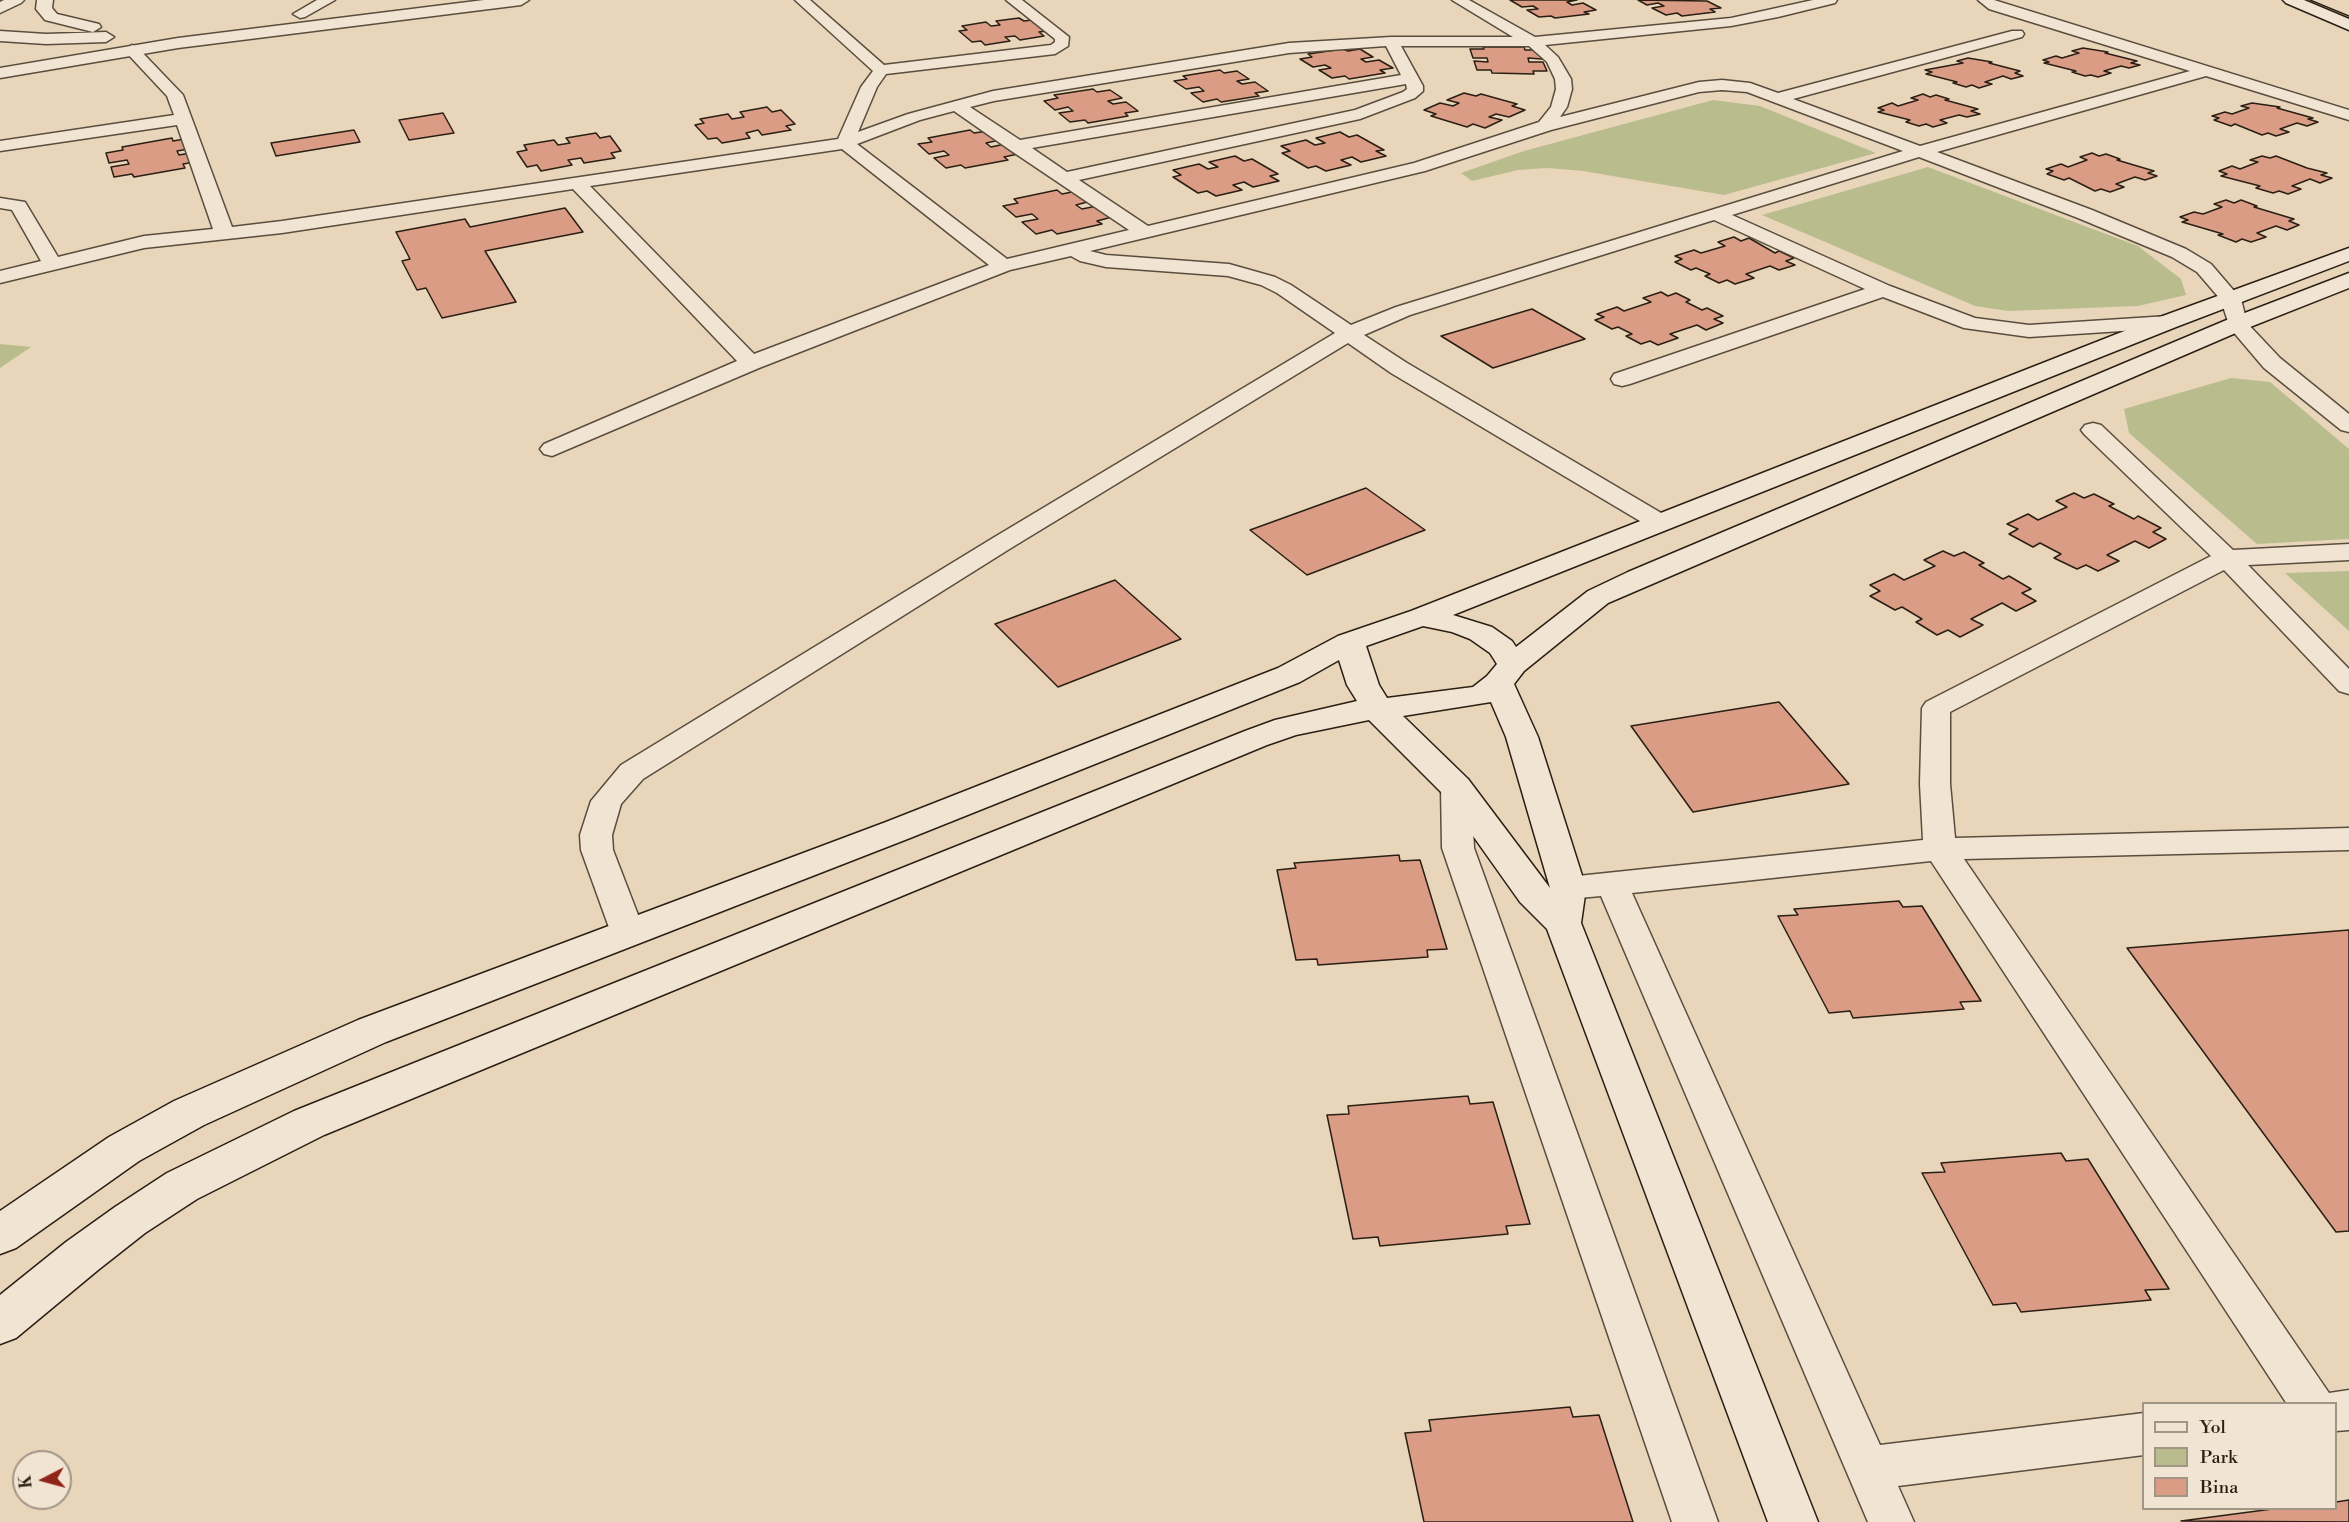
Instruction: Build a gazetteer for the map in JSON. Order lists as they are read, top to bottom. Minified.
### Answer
{"legend":["Yol","Park","Bina"],"north":"left"}
